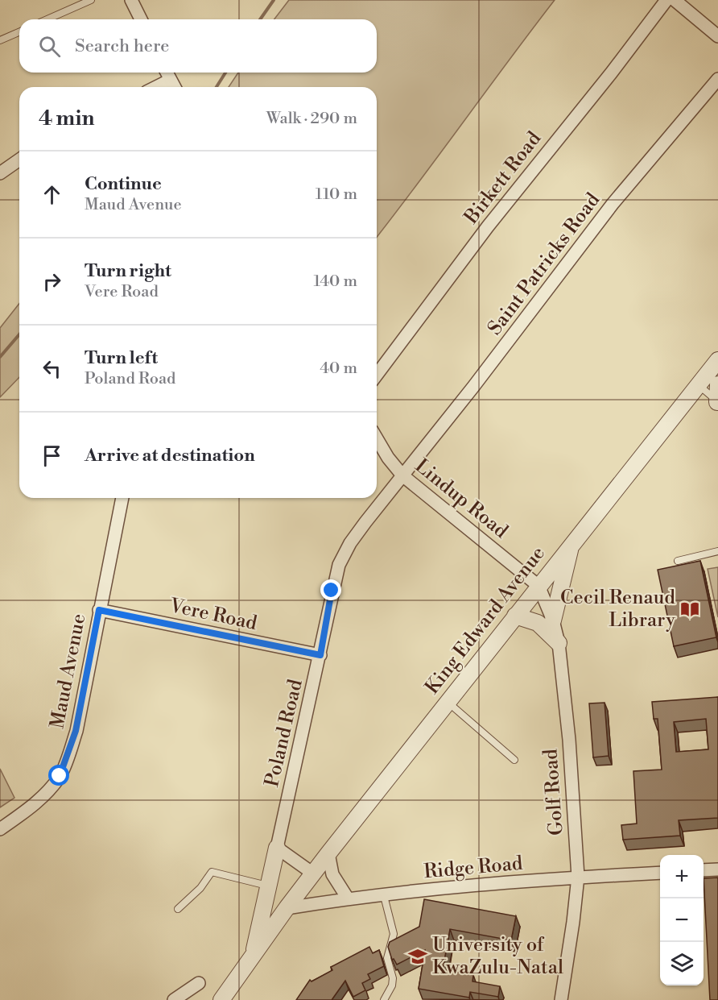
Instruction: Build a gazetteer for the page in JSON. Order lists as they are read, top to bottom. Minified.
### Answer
{"streets":{"street":["Birkett Road","Saint Patricks Road","Lindup Road","Vere Road","King Edward Avenue","Maud Avenue","Poland Road","Golf Road","Ridge Road"]},"crossings":[["Saint Patricks Road","Lindup Road"],["Saint Patricks Road","Poland Road"],["Lindup Road","King Edward Avenue"],["Lindup Road","Poland Road"],["Lindup Road","Golf Road"],["Vere Road","Maud Avenue"],["Vere Road","Poland Road"],["King Edward Avenue","Golf Road"],["King Edward Avenue","Ridge Road"],["Golf Road","Ridge Road"]],"places":{"library":["Cecil Renaud Library"],"school or university":["University of KwaZulu-Natal"]},"page":{"search":"Search here","heading":["4 min","Walk · 290 m"],"list":[["Continue","Maud Avenue","110 m"],["Turn right","Vere Road","140 m"],["Turn left","Poland Road","40 m"],"Arrive at destination"],"map_buttons":["+","−"]}}
